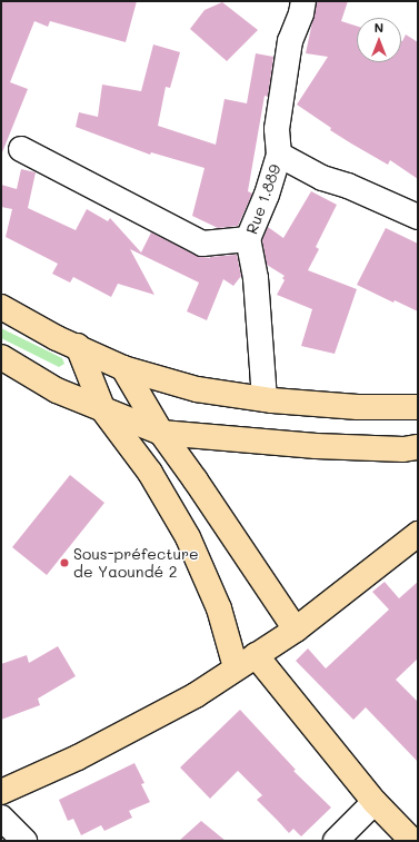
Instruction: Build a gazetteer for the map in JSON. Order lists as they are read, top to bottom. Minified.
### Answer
{"streets":{"street":["Rue 1.889"]},"places":["Sous-préfecture de Yaoundé 2"],"north":"top"}
